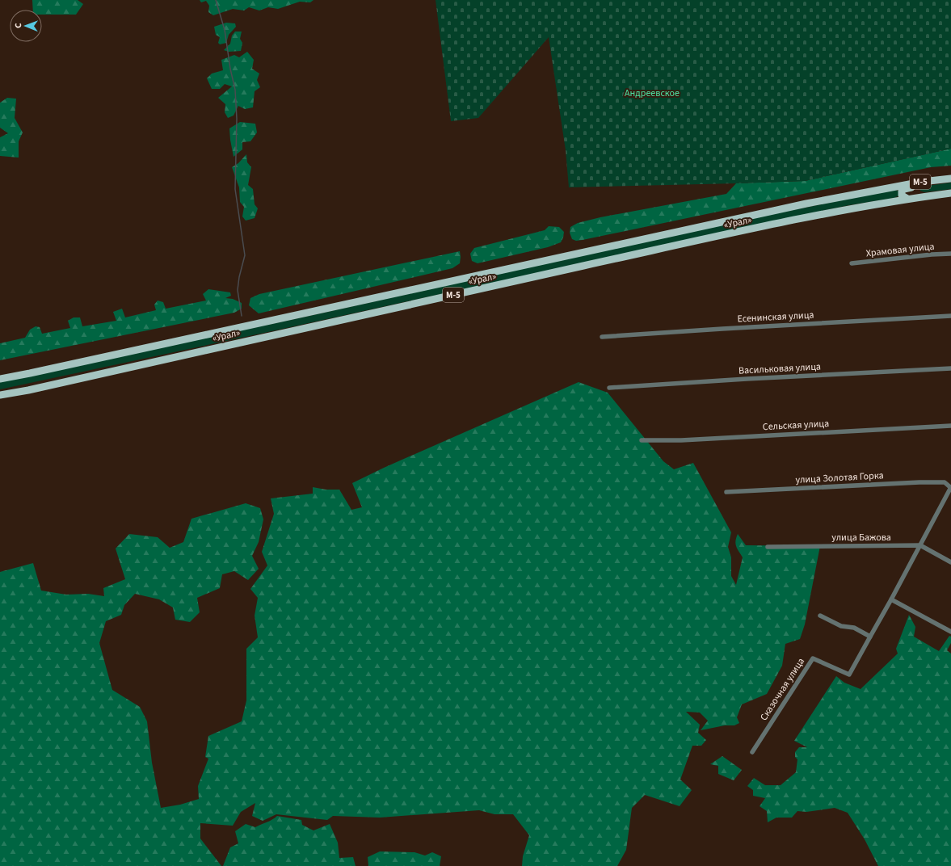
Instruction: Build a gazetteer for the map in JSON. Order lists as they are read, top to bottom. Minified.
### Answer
{"streets":{"main road":["М-5","«Урал»"],"street":["Храмовая улица","Есенинская улица","Васильковая улица","Сельская улица","улица Золотая Горка","улица Бажова","Сказочная улица"]},"crossings":[["улица Золотая Горка","Сказочная улица"],["улица Бажова","Сказочная улица"]],"parks":["Андреевское"],"north":"left"}
